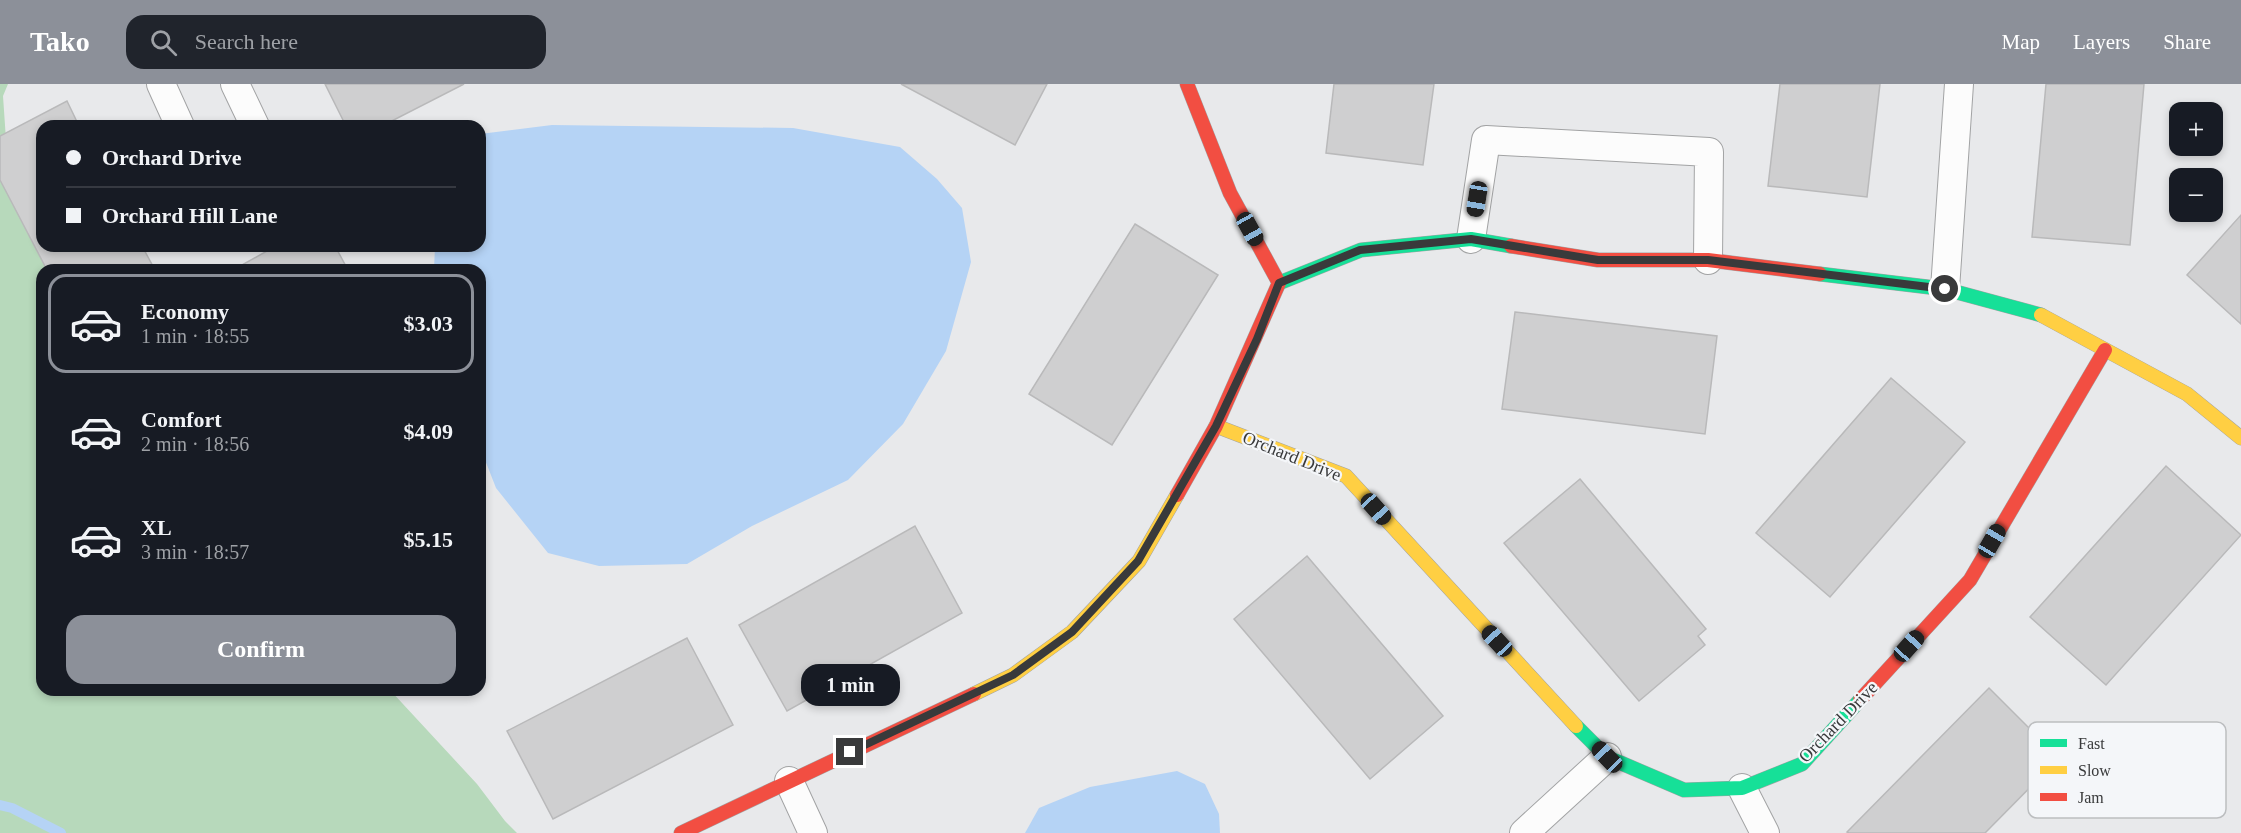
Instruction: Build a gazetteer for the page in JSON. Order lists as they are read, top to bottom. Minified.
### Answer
{"streets":{"street":["Orchard Drive"]},"legend":["Fast","Slow","Jam"],"page":{"header":"Tako","search":"Search here","nav":["Map","Layers","Share"],"map_buttons":["+","−"],"banner":["Orchard Drive","Orchard Hill Lane"],"list":[{"name":"Economy","note":"1 min · 18:55","value":"$3.03"},{"name":"Comfort","note":"2 min · 18:56","value":"$4.09"},{"name":"XL","note":"3 min · 18:57","value":"$5.15"}],"buttons":"Confirm","bubble":"1 min"}}
